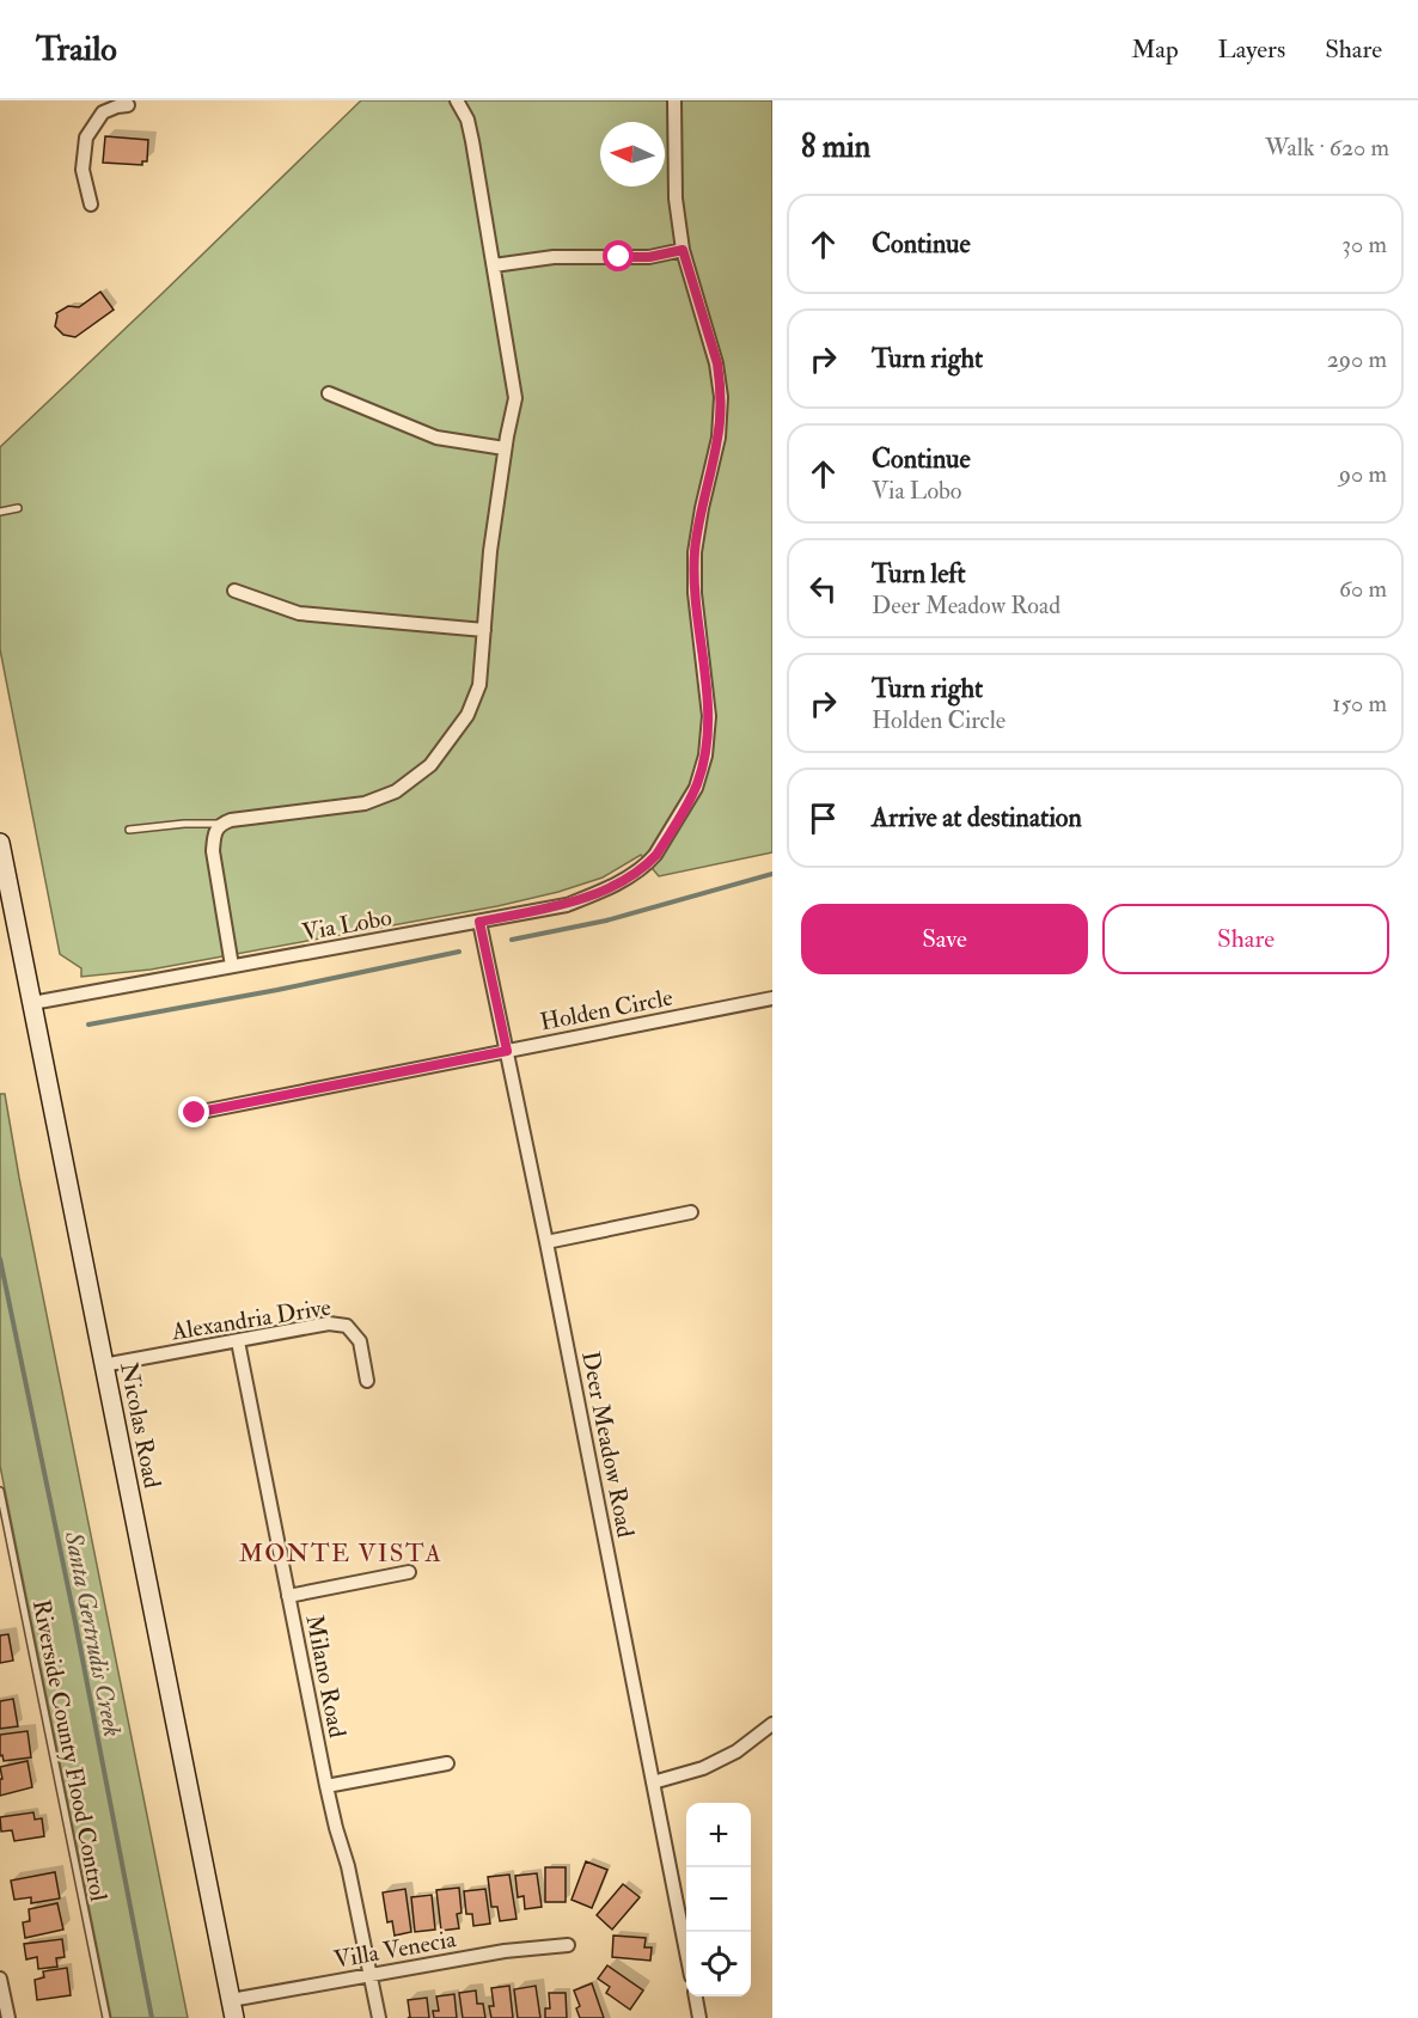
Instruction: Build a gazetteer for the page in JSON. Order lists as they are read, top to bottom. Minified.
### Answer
{"streets":{"main road":["Nicolas Road"],"street":["Via Lobo","Holden Circle","Alexandria Drive","Deer Meadow Road","Milano Road","Villa Venecia"],"lane":["Riverside County Flood Control"]},"crossings":[["Via Lobo","Nicolas Road"],["Via Lobo","Deer Meadow Road"],["Holden Circle","Deer Meadow Road"],["Alexandria Drive","Nicolas Road"],["Alexandria Drive","Milano Road"],["Nicolas Road","Villa Venecia"],["Milano Road","Villa Venecia"]],"districts":["MONTE VISTA"],"water":["Santa Gertrudis Creek"],"north":"left","page":{"header":"Trailo","nav":["Map","Layers","Share"],"heading":["8 min","Walk · 620 m"],"list":[["Continue","30 m"],["Turn right","290 m"],["Continue","Via Lobo","90 m"],["Turn left","Deer Meadow Road","60 m"],["Turn right","Holden Circle","150 m"],"Arrive at destination"],"buttons":["Save","Share"],"map_buttons":["+","−"]}}
